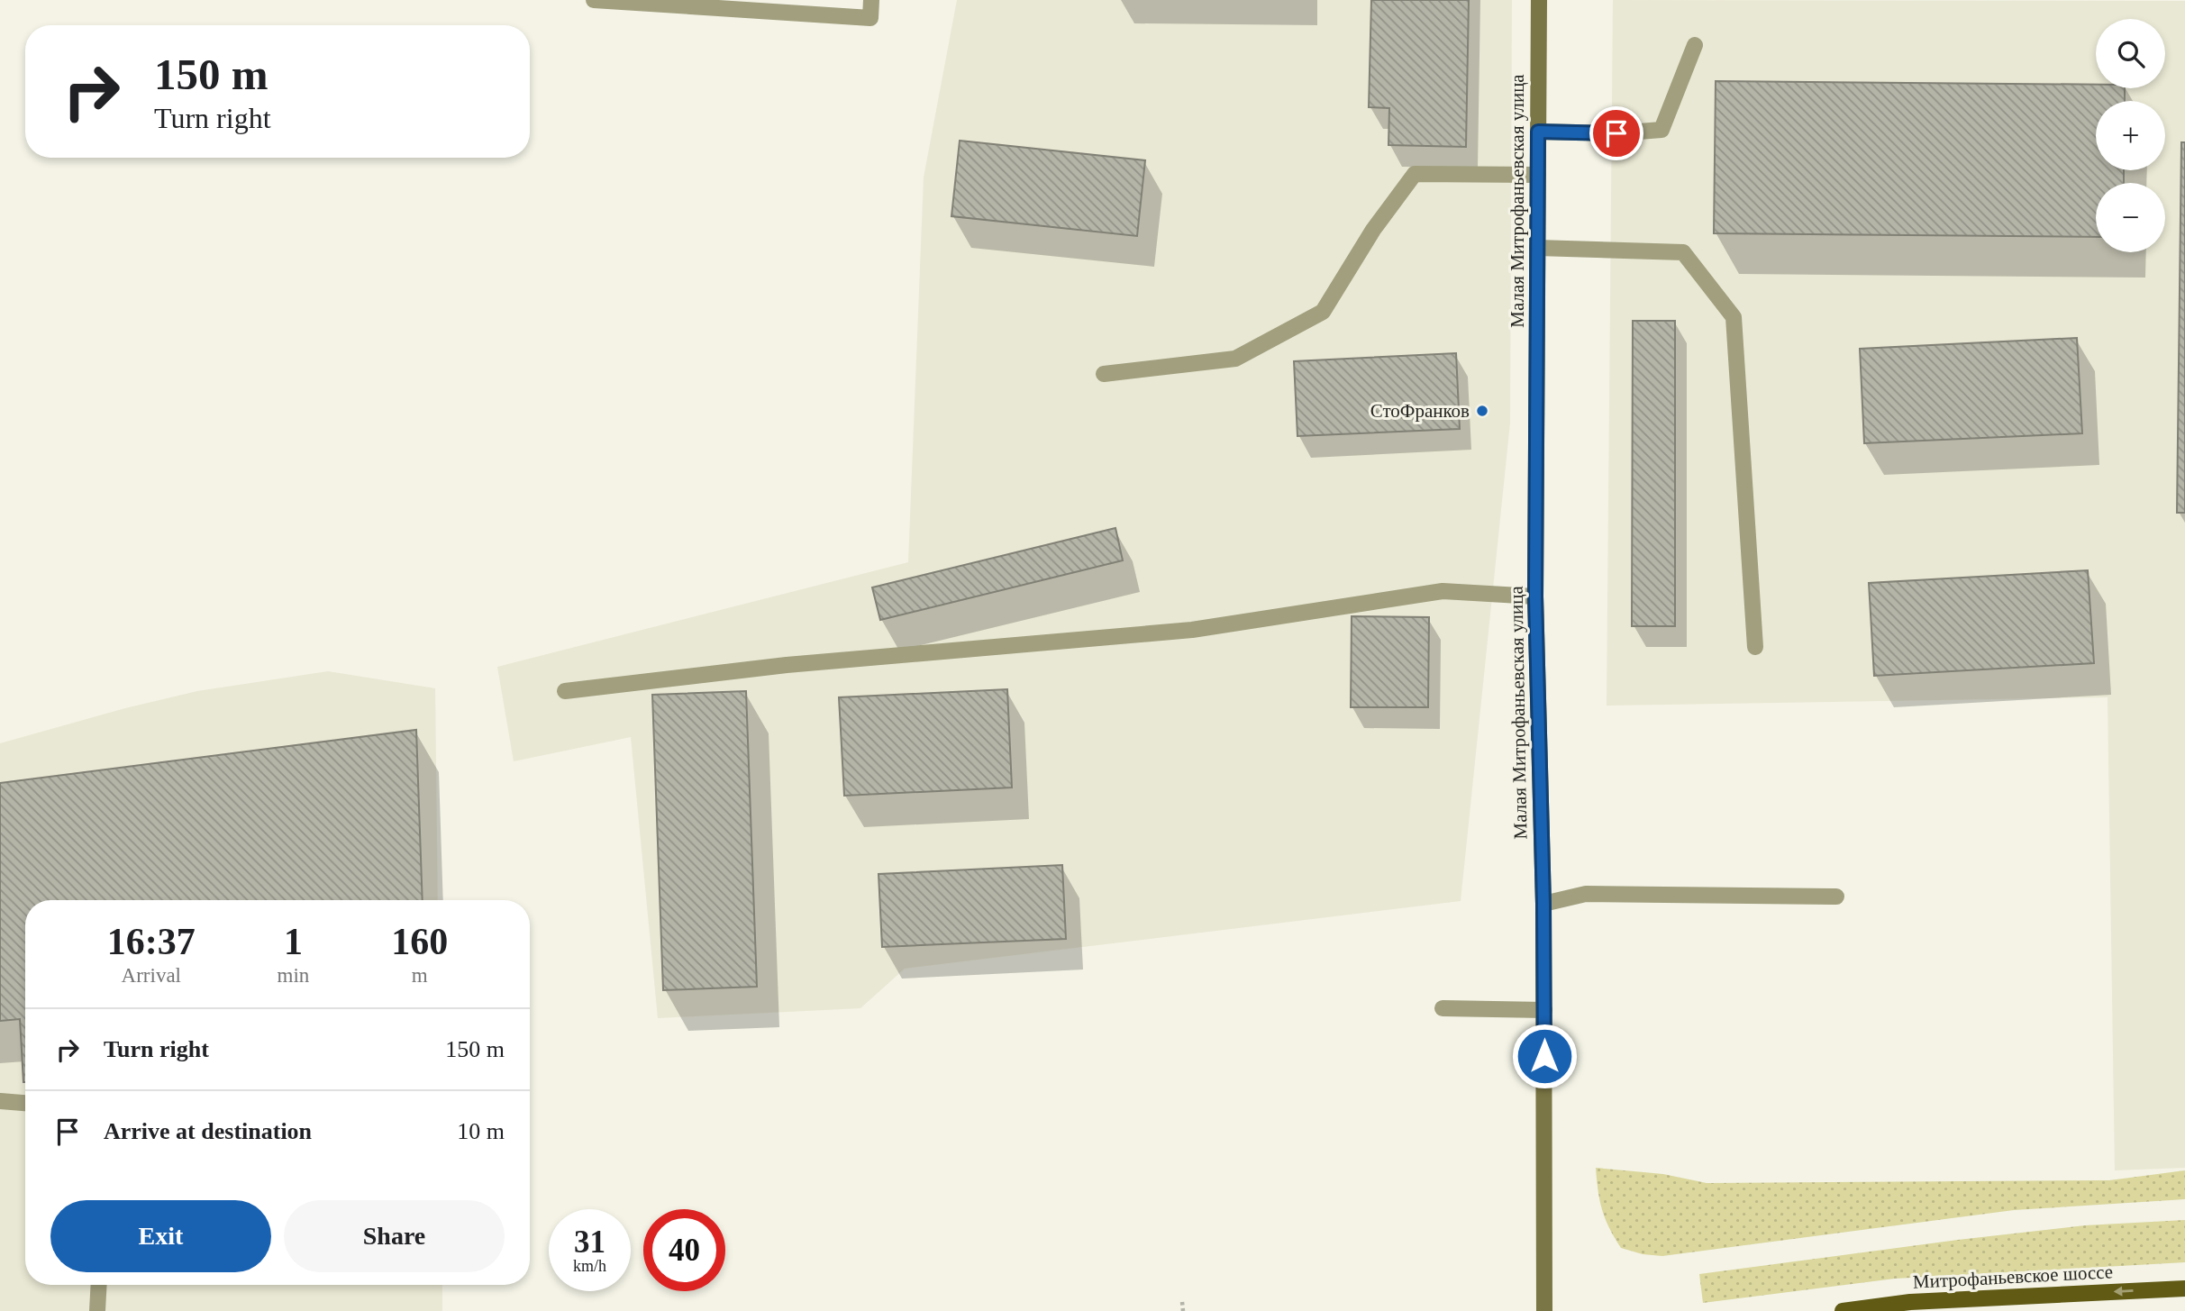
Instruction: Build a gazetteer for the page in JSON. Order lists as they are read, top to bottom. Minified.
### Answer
{"streets":{"main road":["Митрофаньевское шоссе"],"street":["Малая Митрофаньевская улица"]},"one_way":["Митрофаньевское шоссе"],"places":["СтоФранков"],"page":{"map_buttons":["+","−"],"turn":["150 m","Turn right"],"eta":["16:37","Arrival","1","min","160","m"],"list":[{"name":"Turn right","value":"150 m"},{"name":"Arrive at destination","value":"10 m"}],"buttons":["Exit","Share"],"speed":"31 km/h","limit":"40"}}
